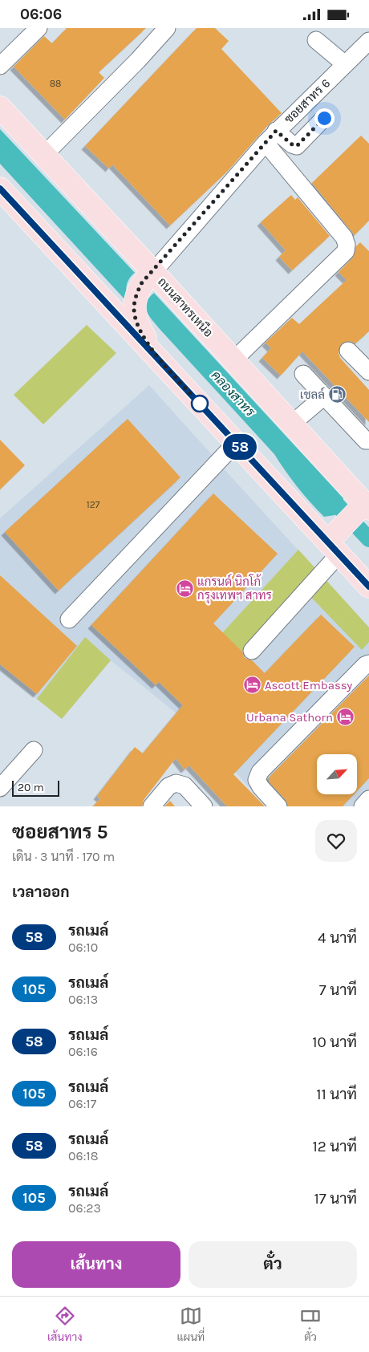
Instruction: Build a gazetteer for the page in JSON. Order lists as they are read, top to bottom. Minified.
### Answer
{"streets":{"main road":["ถนนสาทรเหนือ"],"street":["ซอยสาทร 6"]},"crossings":[["ซอยสาทร 6","ถนนสาทรเหนือ"]],"water":["คลองสาทร"],"places":{"fuel station":["เชลล์"],"hotel":["แกรนด์ นิกโก้ กรุงเทพฯ สาทร","Ascott Embassy","Urbana Sathorn"]},"lines":["bus line 58"],"house_numbers":["88","127"],"scale_bar":"20 m","north":"top right","page":{"status":"06:06","on_map":"58","scale":"20 m","heading":[["ซอยสาทร 5","เดิน · 3 นาที · 170 m"],"เวลาออก"],"list":[{"mark":"58","name":"รถเมล์","note":"06:10","value":"4 นาที"},{"mark":"105","name":"รถเมล์","note":"06:13","value":"7 นาที"},{"mark":"58","name":"รถเมล์","note":"06:16","value":"10 นาที"},{"mark":"105","name":"รถเมล์","note":"06:17","value":"11 นาที"},{"mark":"58","name":"รถเมล์","note":"06:18","value":"12 นาที"},{"mark":"105","name":"รถเมล์","note":"06:23","value":"17 นาที"}],"buttons":["เส้นทาง","ตั๋ว"],"tabs":["เส้นทาง","แผนที่","ตั๋ว"]}}
